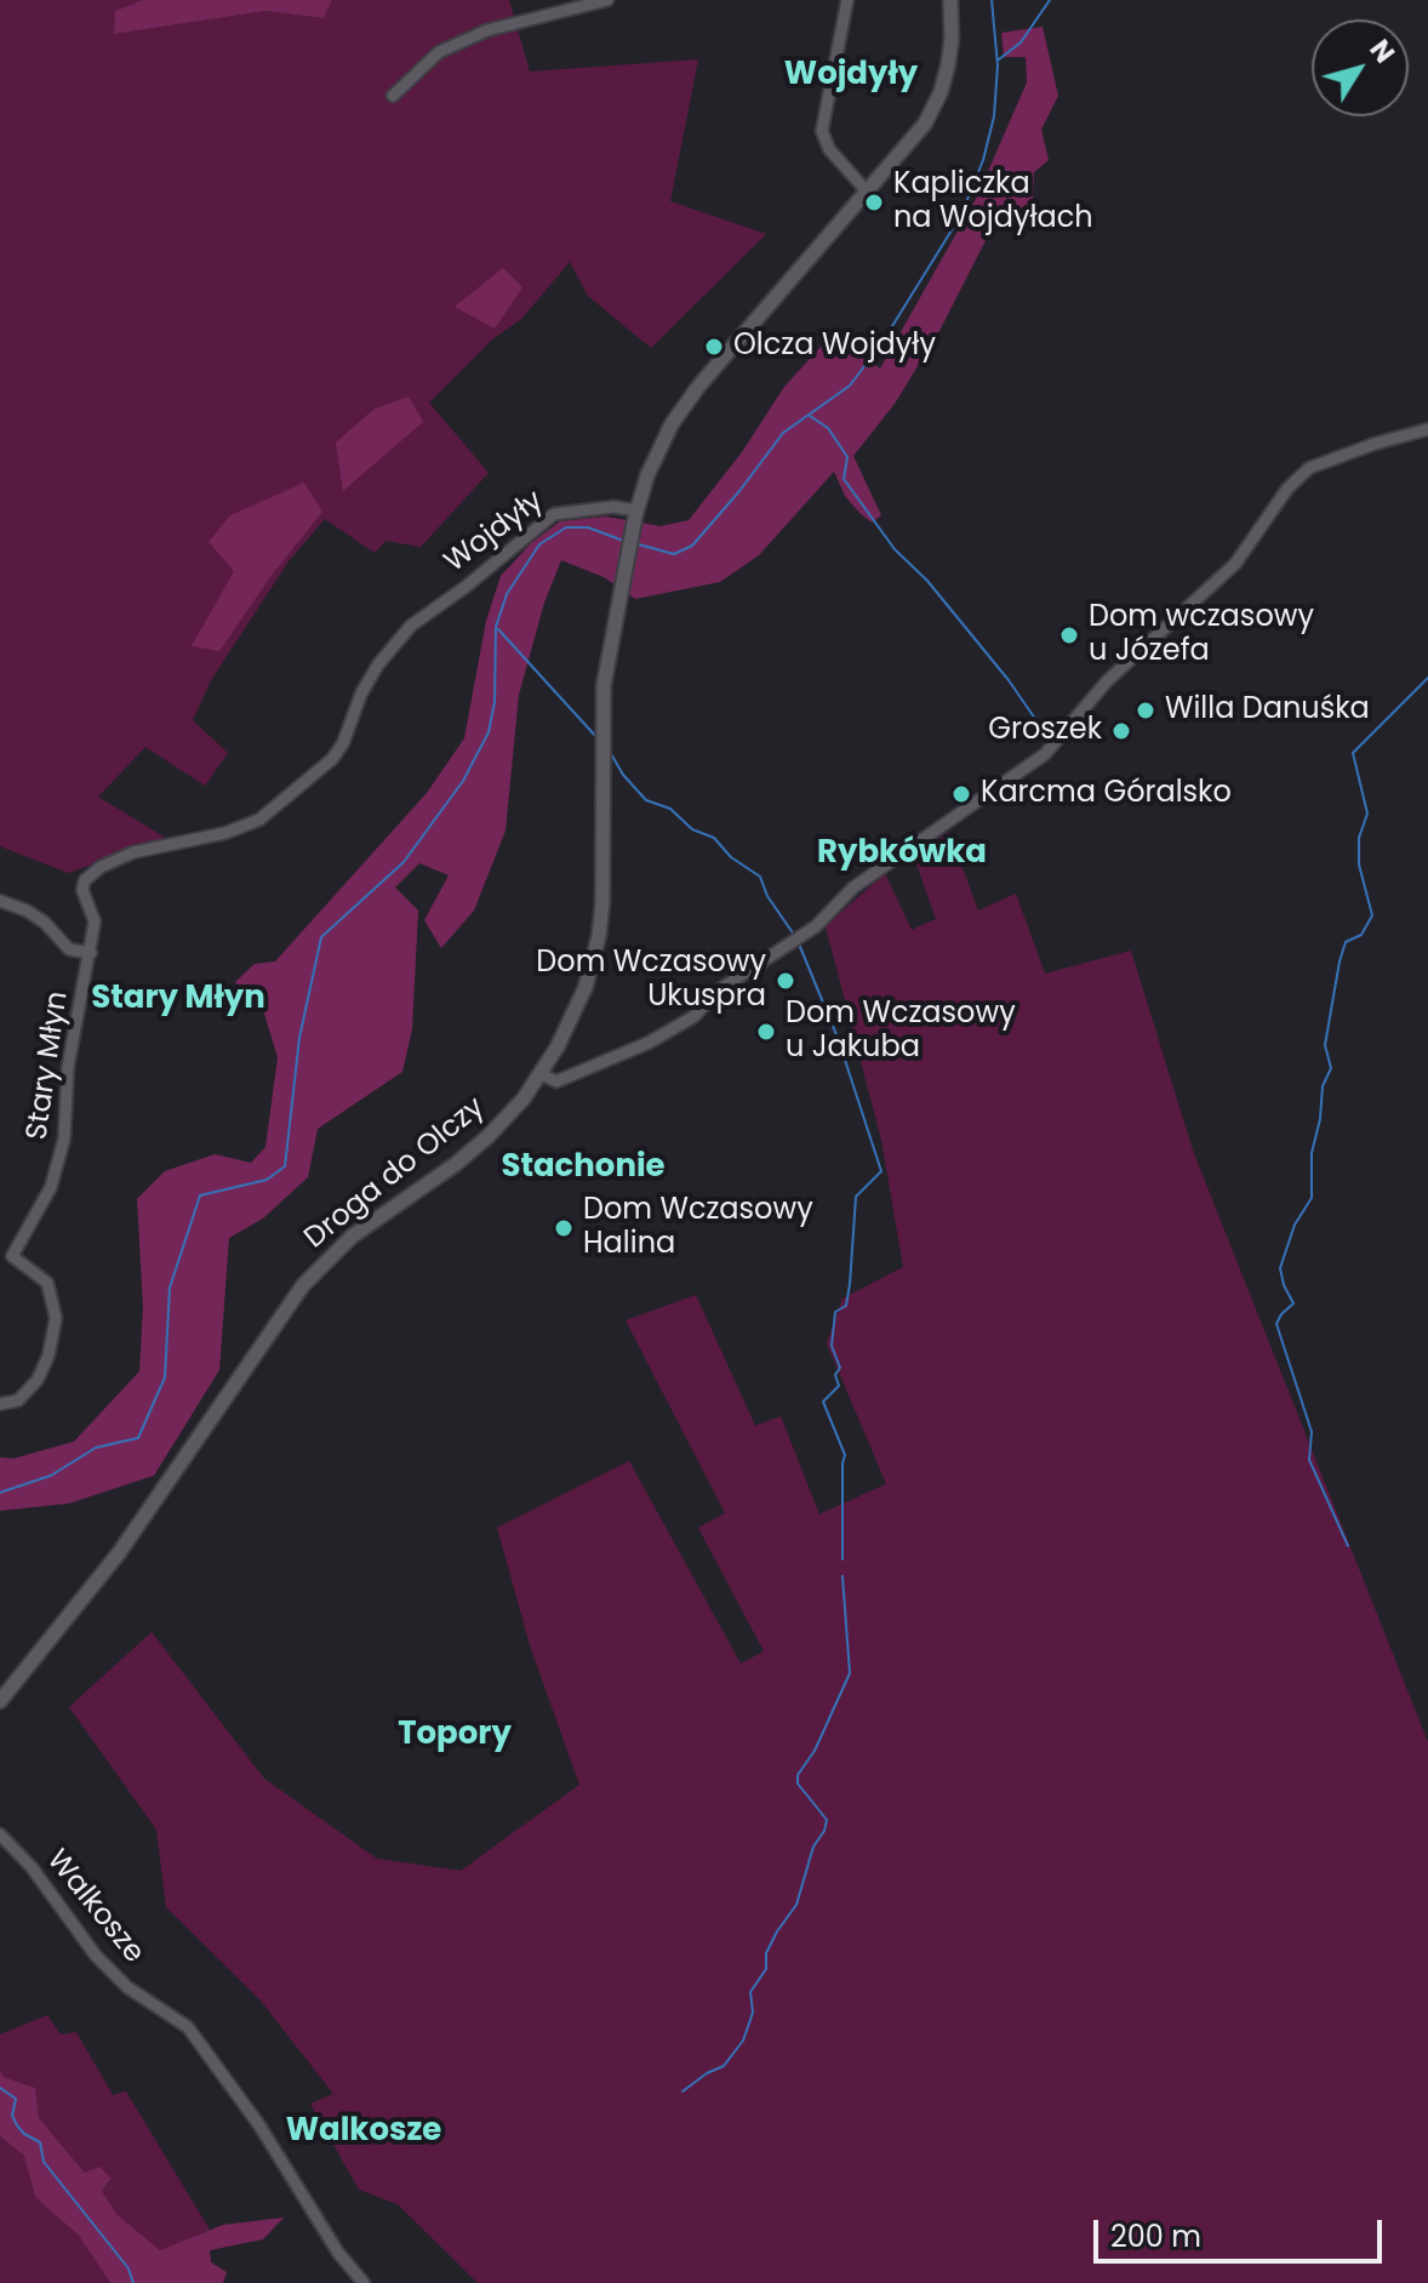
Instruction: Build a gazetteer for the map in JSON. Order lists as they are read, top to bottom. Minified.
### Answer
{"streets":{"street":["Wojdyły","Stary Młyn","Droga do Olczy","Walkosze"]},"crossings":[["Wojdyły","Stary Młyn"],["Wojdyły","Droga do Olczy"]],"districts":["Wojdyły","Rybkówka","Stary Młyn","Stachonie","Topory","Walkosze"],"places":["Kapliczka na Wojdyłach","Olcza Wojdyły","Dom wczasowy u Józefa","Willa Danuśka","Groszek","Karcma Góralsko","Dom Wczasowy Ukuspra","Dom Wczasowy u Jakuba","Dom Wczasowy Halina"],"scale_bar":"200 m","north":"top right"}
